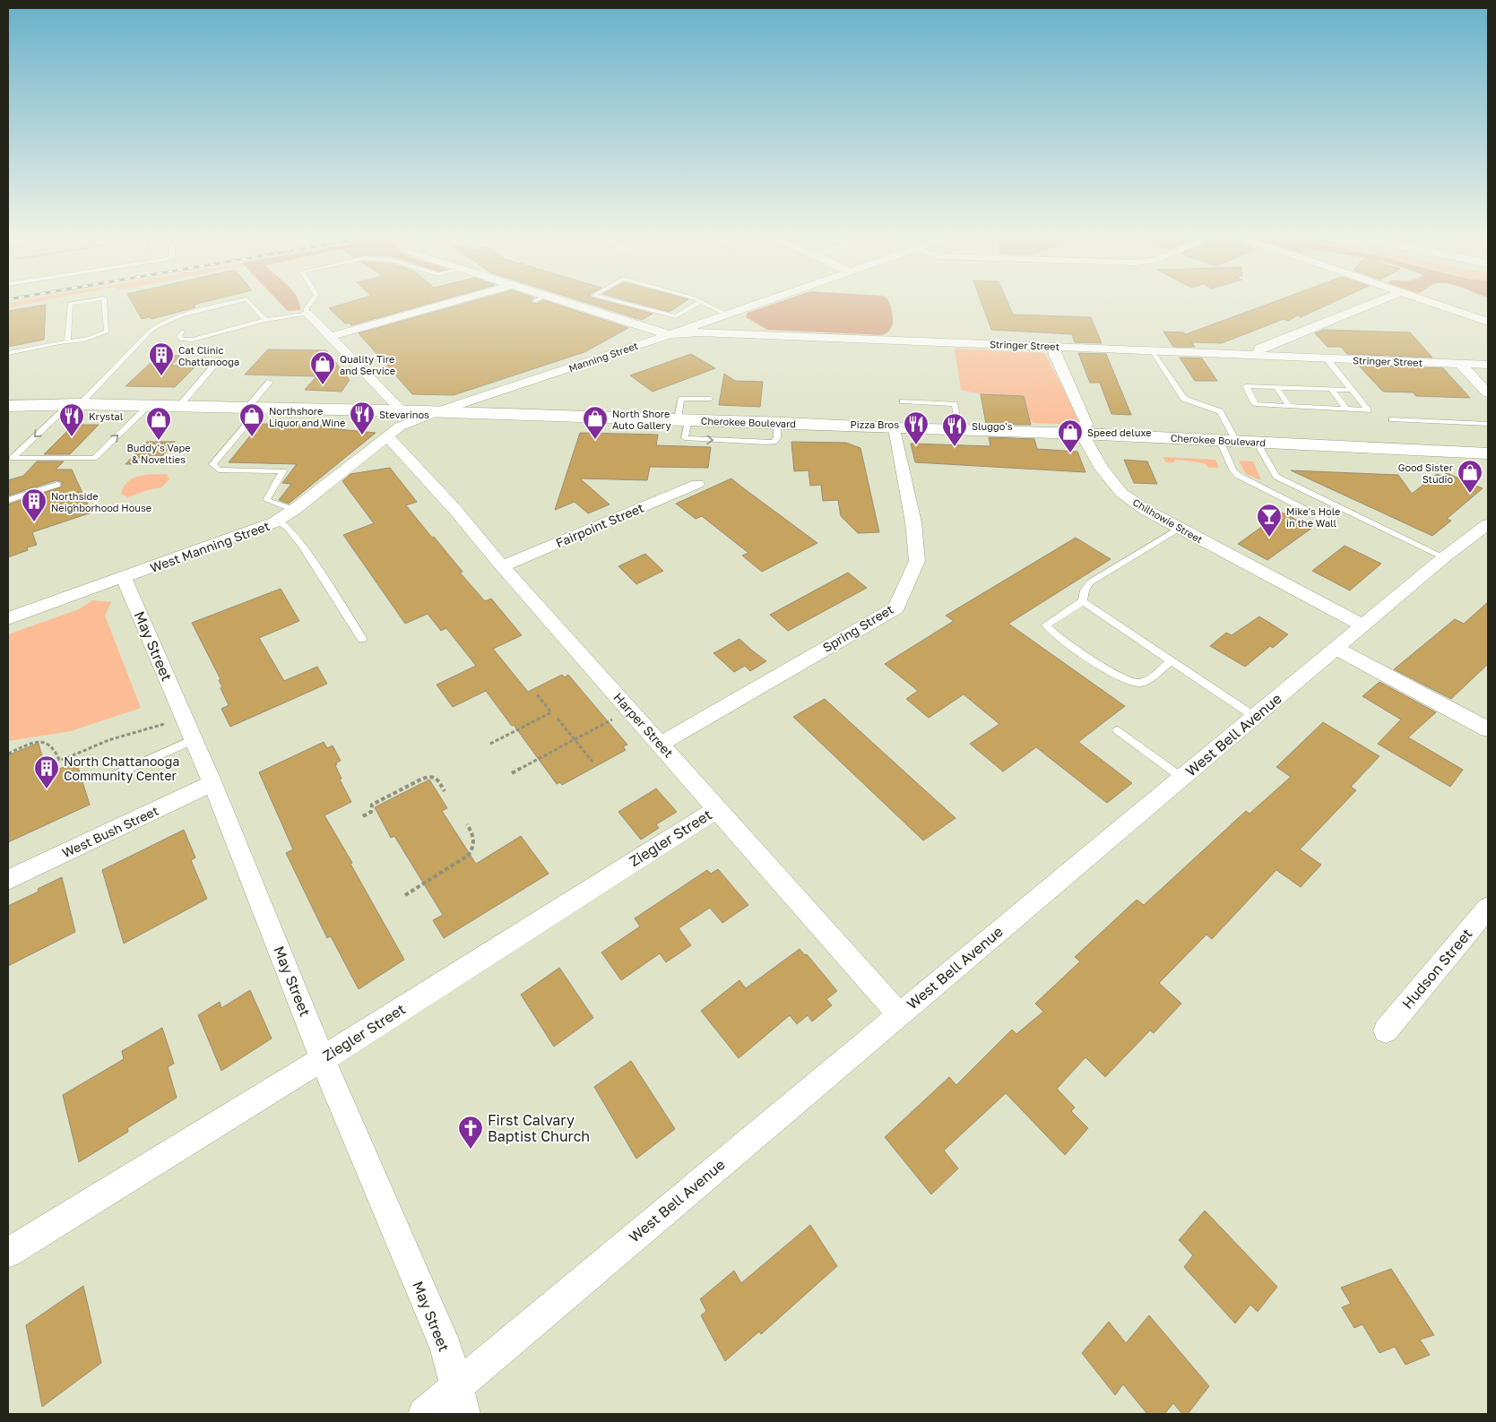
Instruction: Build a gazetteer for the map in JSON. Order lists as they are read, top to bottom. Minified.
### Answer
{"streets":{"main road":["Cherokee Boulevard"],"street":["Stringer Street","Manning Street","Chilhowie Street","Fairpoint Street","West Manning Street","Spring Street","May Street","Harper Street","West Bell Avenue","West Bush Street","Ziegler Street","Hudson Street"]},"crossings":[["Stringer Street","Manning Street"],["Stringer Street","Chilhowie Street"],["Manning Street","Cherokee Boulevard"],["Manning Street","West Manning Street"],["Cherokee Boulevard","Chilhowie Street"],["Cherokee Boulevard","West Manning Street"],["Cherokee Boulevard","Spring Street"],["Chilhowie Street","West Bell Avenue"],["Fairpoint Street","Harper Street"],["West Manning Street","May Street"],["West Manning Street","Harper Street"],["Spring Street","Harper Street"],["May Street","West Bell Avenue"],["May Street","West Bush Street"],["May Street","Ziegler Street"],["Harper Street","West Bell Avenue"],["Harper Street","Ziegler Street"]],"places":{"building":["Cat Clinic Chattanooga","Northside Neighborhood House","North Chattanooga Community Center"],"shop":["Quality Tire and Service","Northshore Liquor and Wine","North Shore Auto Gallery","Buddy's Vape & Novelties","Speed deluxe","Good Sister Studio"],"restaurant":["Stevarinos","Krystal","Pizza Bros","Sluggo's"],"bar":["Mike's Hole in the Wall"],"church":["First Calvary Baptist Church"]}}
